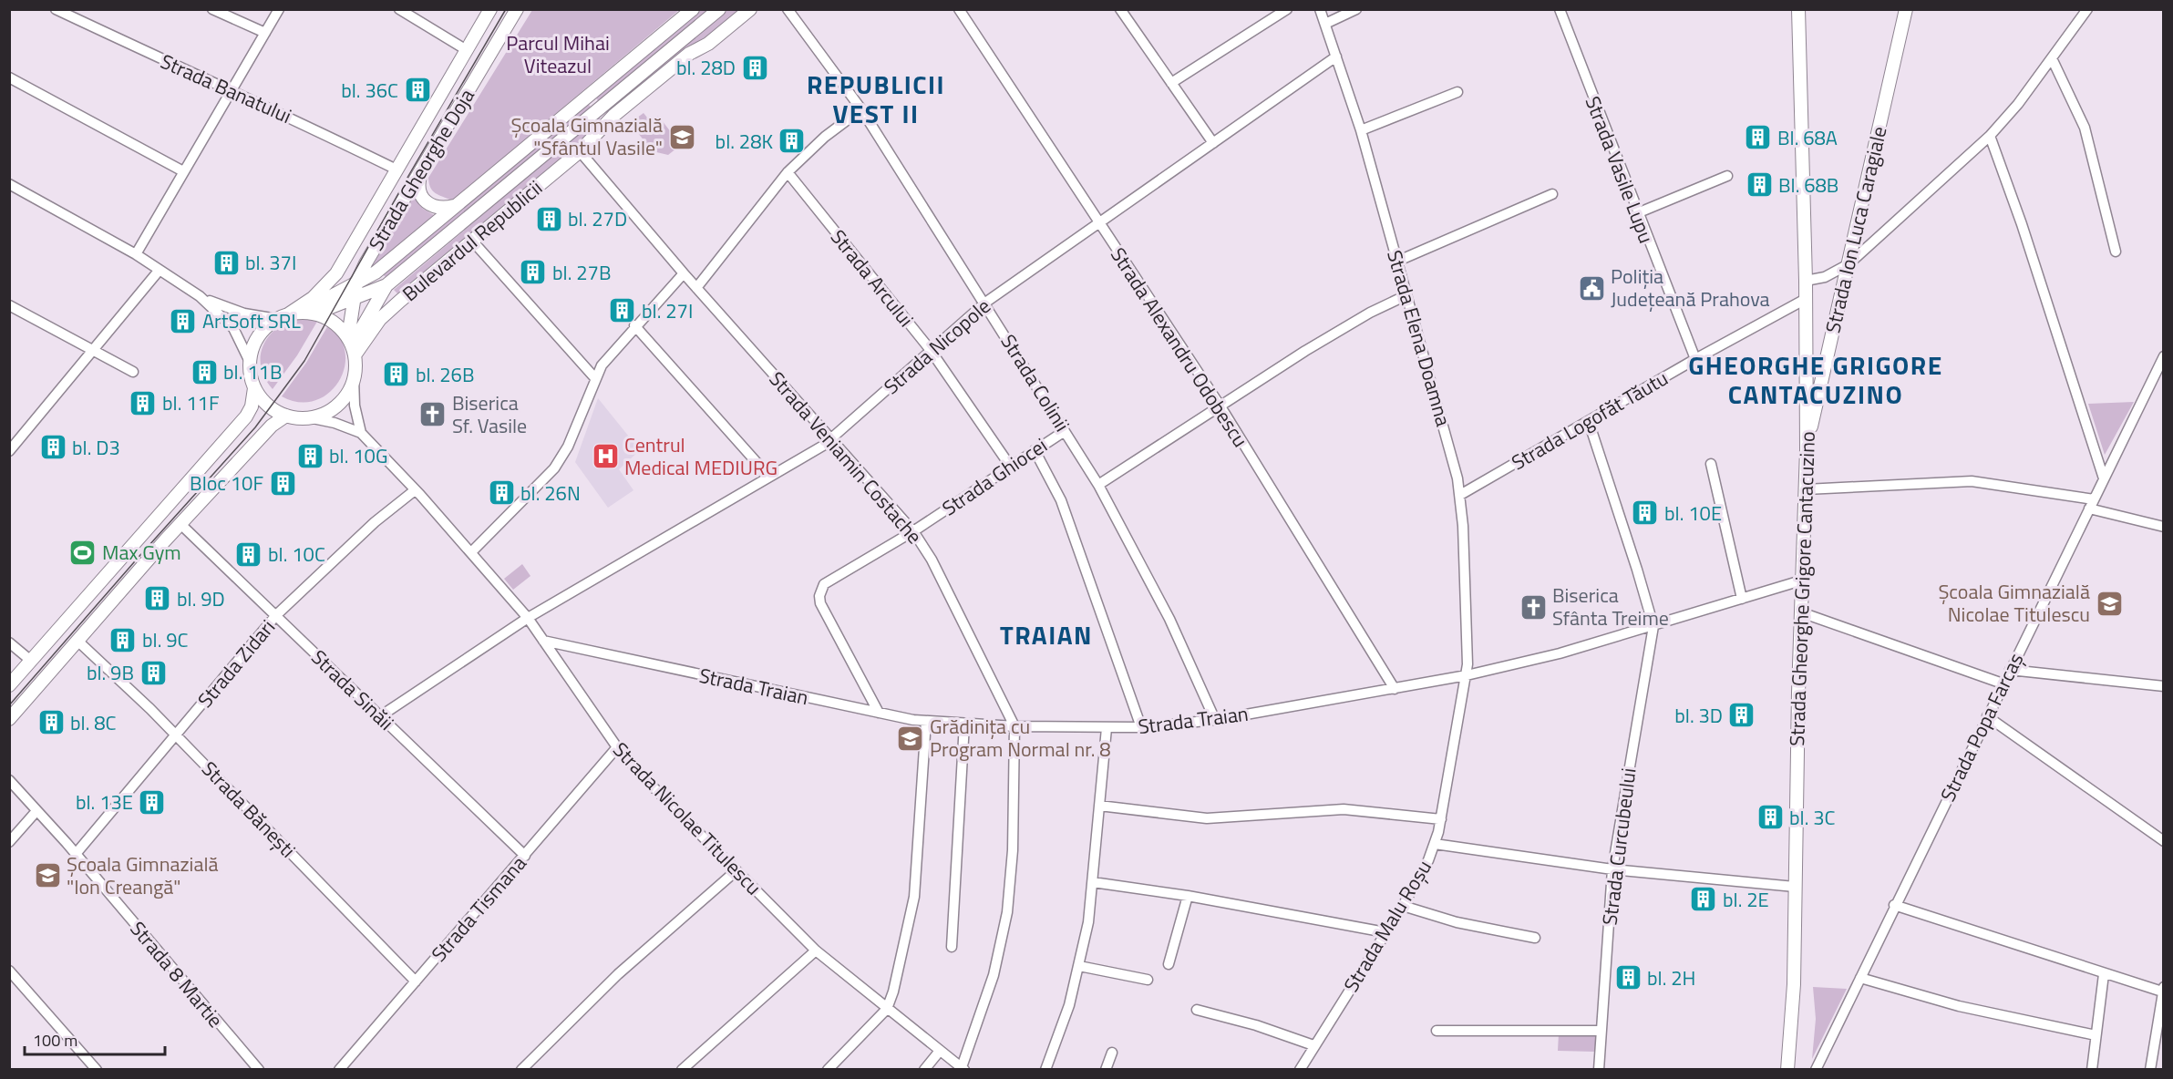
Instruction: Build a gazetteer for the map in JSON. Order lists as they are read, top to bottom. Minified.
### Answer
{"streets":{"main road":["Strada Gheorghe Doja","Strada Ion Luca Caragiale","Bulevardul Republicii","Strada Gheorghe Grigore Cantacuzino"],"street":["Strada Banatului","Strada Vasile Lupu","Strada Arcului","Strada Elena Doamna","Strada Nicopole","Strada Alexandru Odobescu","Strada Colinii","Strada Logofăt Tăutu","Strada Veniamin Costache","Strada Ghiocei","Strada Zidari","Strada Traian","Strada Sinăii","Strada Popa Farcaș","Strada Bănești","Strada Nicolae Titulescu","Strada Curcubeului","Strada Tismana","Strada Malu Roșu","Strada 8 Martie"]},"crossings":[["Strada Banatului","Strada Gheorghe Doja"],["Strada Gheorghe Doja","Bulevardul Republicii"],["Strada Gheorghe Doja","Strada Nicolae Titulescu"],["Strada Vasile Lupu","Strada Logofăt Tăutu"],["Strada Ion Luca Caragiale","Strada Gheorghe Grigore Cantacuzino"],["Bulevardul Republicii","Strada Veniamin Costache"],["Bulevardul Republicii","Strada Nicolae Titulescu"],["Strada Arcului","Strada Nicopole"],["Strada Arcului","Strada Ghiocei"],["Strada Elena Doamna","Strada Nicopole"],["Strada Elena Doamna","Strada Logofăt Tăutu"],["Strada Elena Doamna","Strada Traian"],["Strada Elena Doamna","Strada Malu Roșu"],["Strada Nicopole","Strada Alexandru Odobescu"],["Strada Nicopole","Strada Colinii"],["Strada Nicopole","Strada Veniamin Costache"],["Strada Nicopole","Strada Sinăii"],["Strada Nicopole","Strada Nicolae Titulescu"],["Strada Alexandru Odobescu","Strada Traian"],["Strada Colinii","Strada Ghiocei"],["Strada Colinii","Strada Traian"],["Strada Logofăt Tăutu","Strada Gheorghe Grigore Cantacuzino"],["Strada Veniamin Costache","Strada Ghiocei"],["Strada Veniamin Costache","Strada Traian"],["Strada Veniamin Costache","Strada Nicolae Titulescu"],["Strada Ghiocei","Strada Traian"],["Strada Gheorghe Grigore Cantacuzino","Strada Traian"],["Strada Zidari","Strada Sinăii"],["Strada Zidari","Strada Bănești"],["Strada Zidari","Strada Nicolae Titulescu"],["Strada Zidari","Strada 8 Martie"],["Strada Traian","Strada Nicolae Titulescu"],["Strada Traian","Strada Curcubeului"],["Strada Traian","Strada Malu Roșu"],["Strada Sinăii","Strada Tismana"],["Strada Bănești","Strada Tismana"],["Strada Nicolae Titulescu","Strada Tismana"]],"districts":["REPUBLICII VEST II","GHEORGHE GRIGORE CANTACUZINO","TRAIAN"],"parks":["Parcul Mihai Viteazul"],"places":{"building":["bl. 28D","bl. 36C","Bl. 68A","bl. 28K","Bl. 68B","bl. 27D","bl. 37I","bl. 27B","bl. 27I","ArtSoft SRL","bl. 11B","bl. 26B","bl. 11F","bl. D3","bl. 10G","Bloc 10F","bl. 26N","bl. 10E","bl. 10C","bl. 9D","bl. 9C","bl. 9B","bl. 3D","bl. 8C","bl. 13E","bl. 3C","bl. 2E","bl. 2H"],"school or university":["Școala Gimnazială \"Sfântul Vasile\"","Școala Gimnazială Nicolae Titulescu","Grădinița cu Program Normal nr. 8","Școala Gimnazială \"Ion Creangă\""],"public building":["Poliția Județeană Prahova"],"church":["Biserica Sf. Vasile","Biserica Sfânta Treime"],"hospital":["Centrul Medical MEDIURG"],"sports":["Max Gym"]},"scale_bar":"100 m"}
